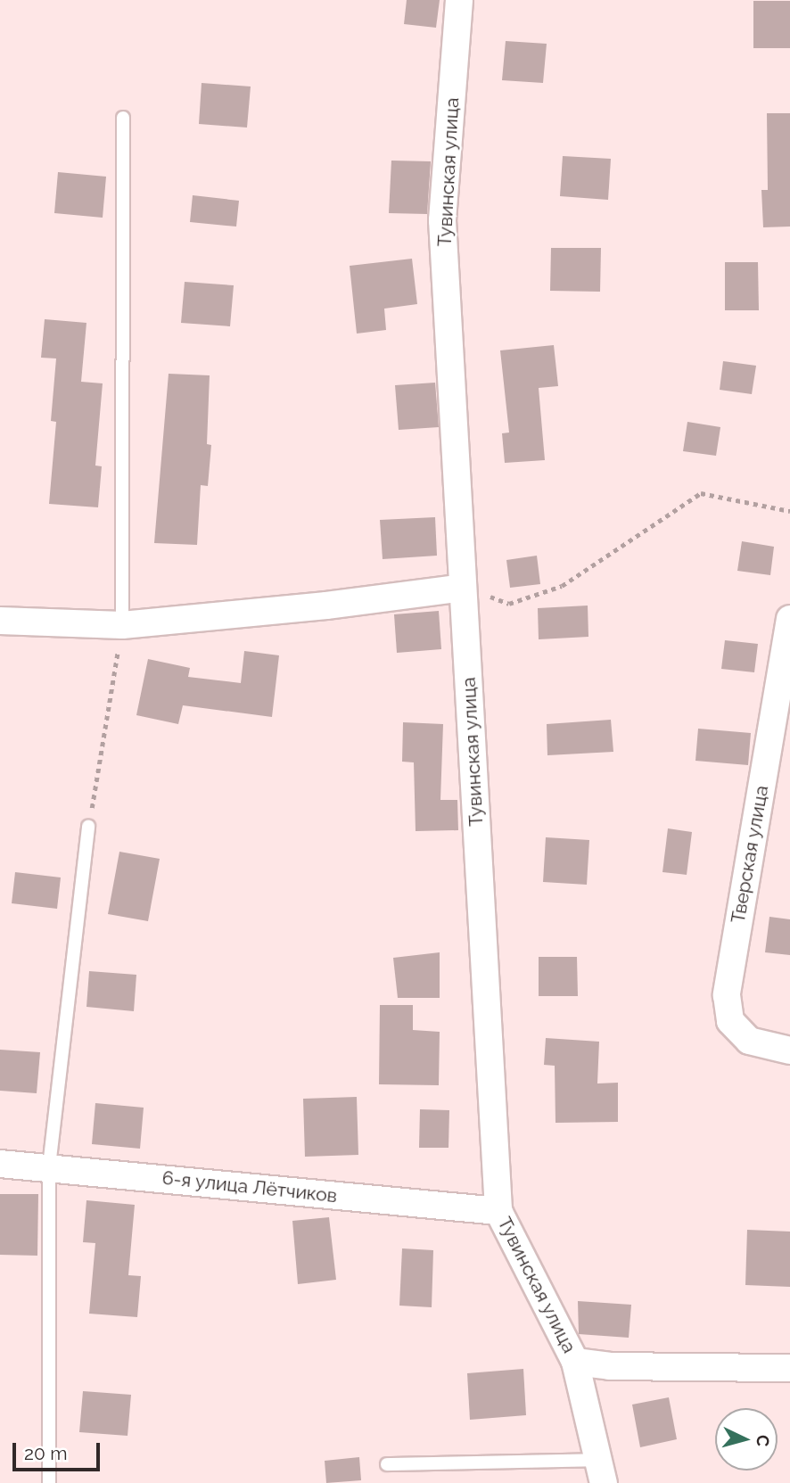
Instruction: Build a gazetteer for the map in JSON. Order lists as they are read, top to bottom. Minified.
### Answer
{"streets":{"street":["Тувинская улица","Тверская улица","6-я улица Лётчиков"]},"crossings":[["Тувинская улица","6-я улица Лётчиков"]],"scale_bar":"20 m","north":"right"}
